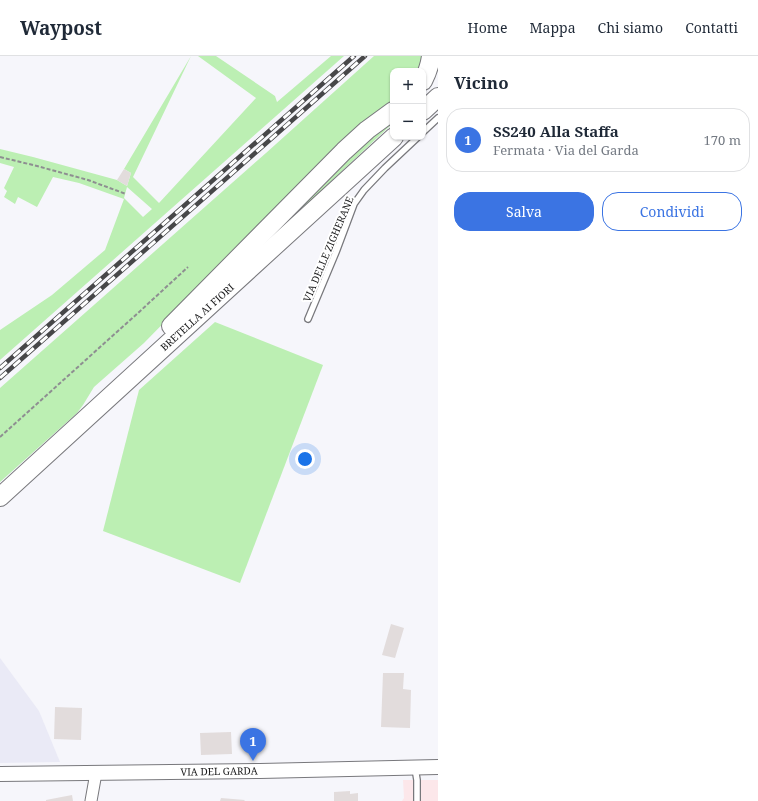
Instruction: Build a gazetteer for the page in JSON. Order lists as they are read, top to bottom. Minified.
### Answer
{"streets":{"main road":["BRETELLA AI FIORI"],"street":["VIA DEL GARDA"],"lane":["VIA DELLE ZIGHERANE"]},"page":{"header":"Waypost","nav":["Home","Mappa","Chi siamo","Contatti"],"heading":"Vicino","map_buttons":["+","−"],"list":[{"mark":"1","name":"SS240 Alla Staffa","note":"Fermata · Via del Garda","value":"170 m"}],"buttons":["Salva","Condividi"],"pins":"1"}}
